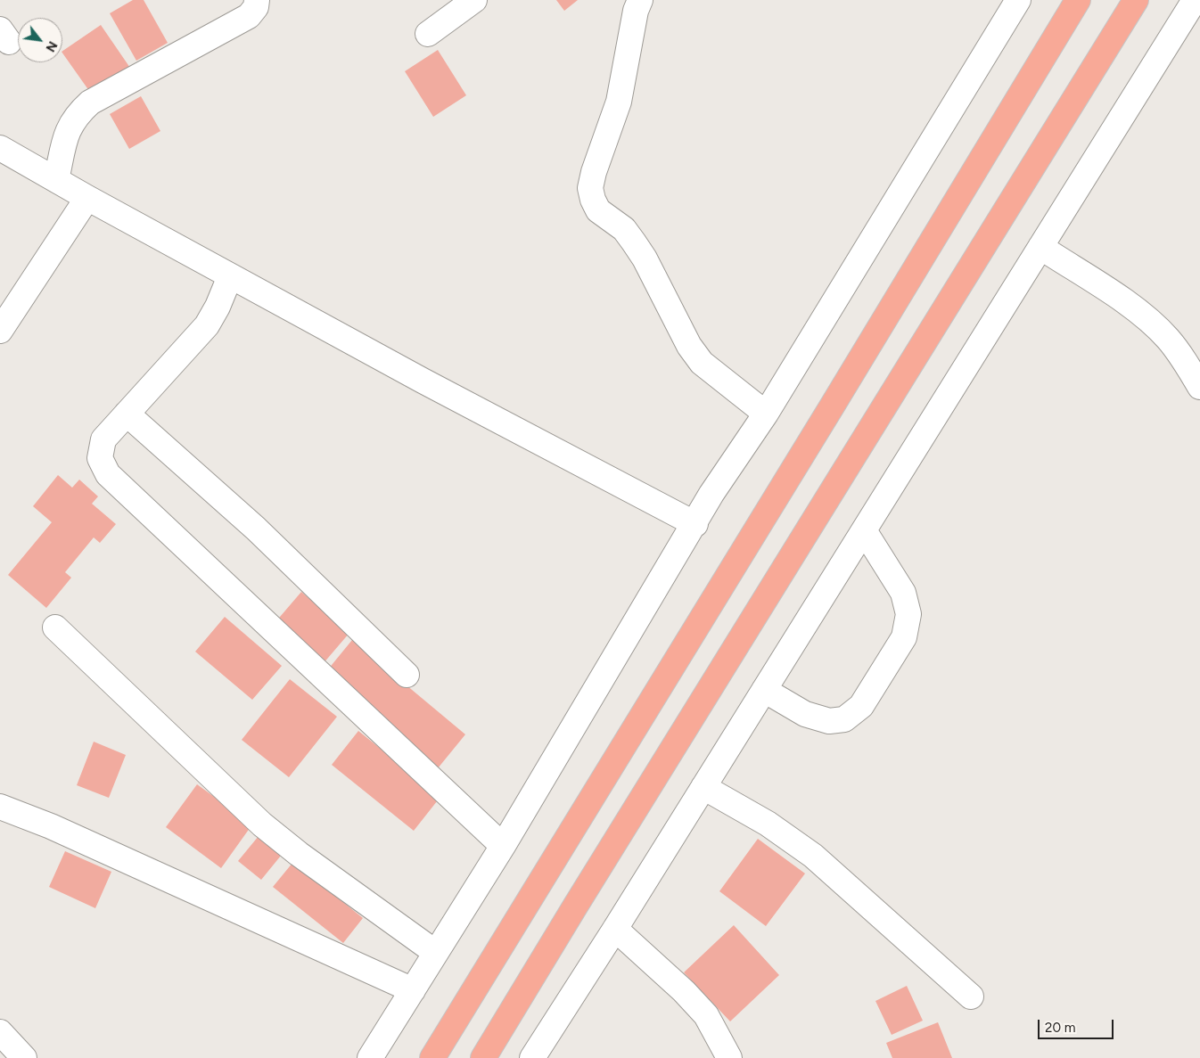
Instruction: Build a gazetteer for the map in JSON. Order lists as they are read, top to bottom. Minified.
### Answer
{"scale_bar":"20 m","north":"bottom right"}
